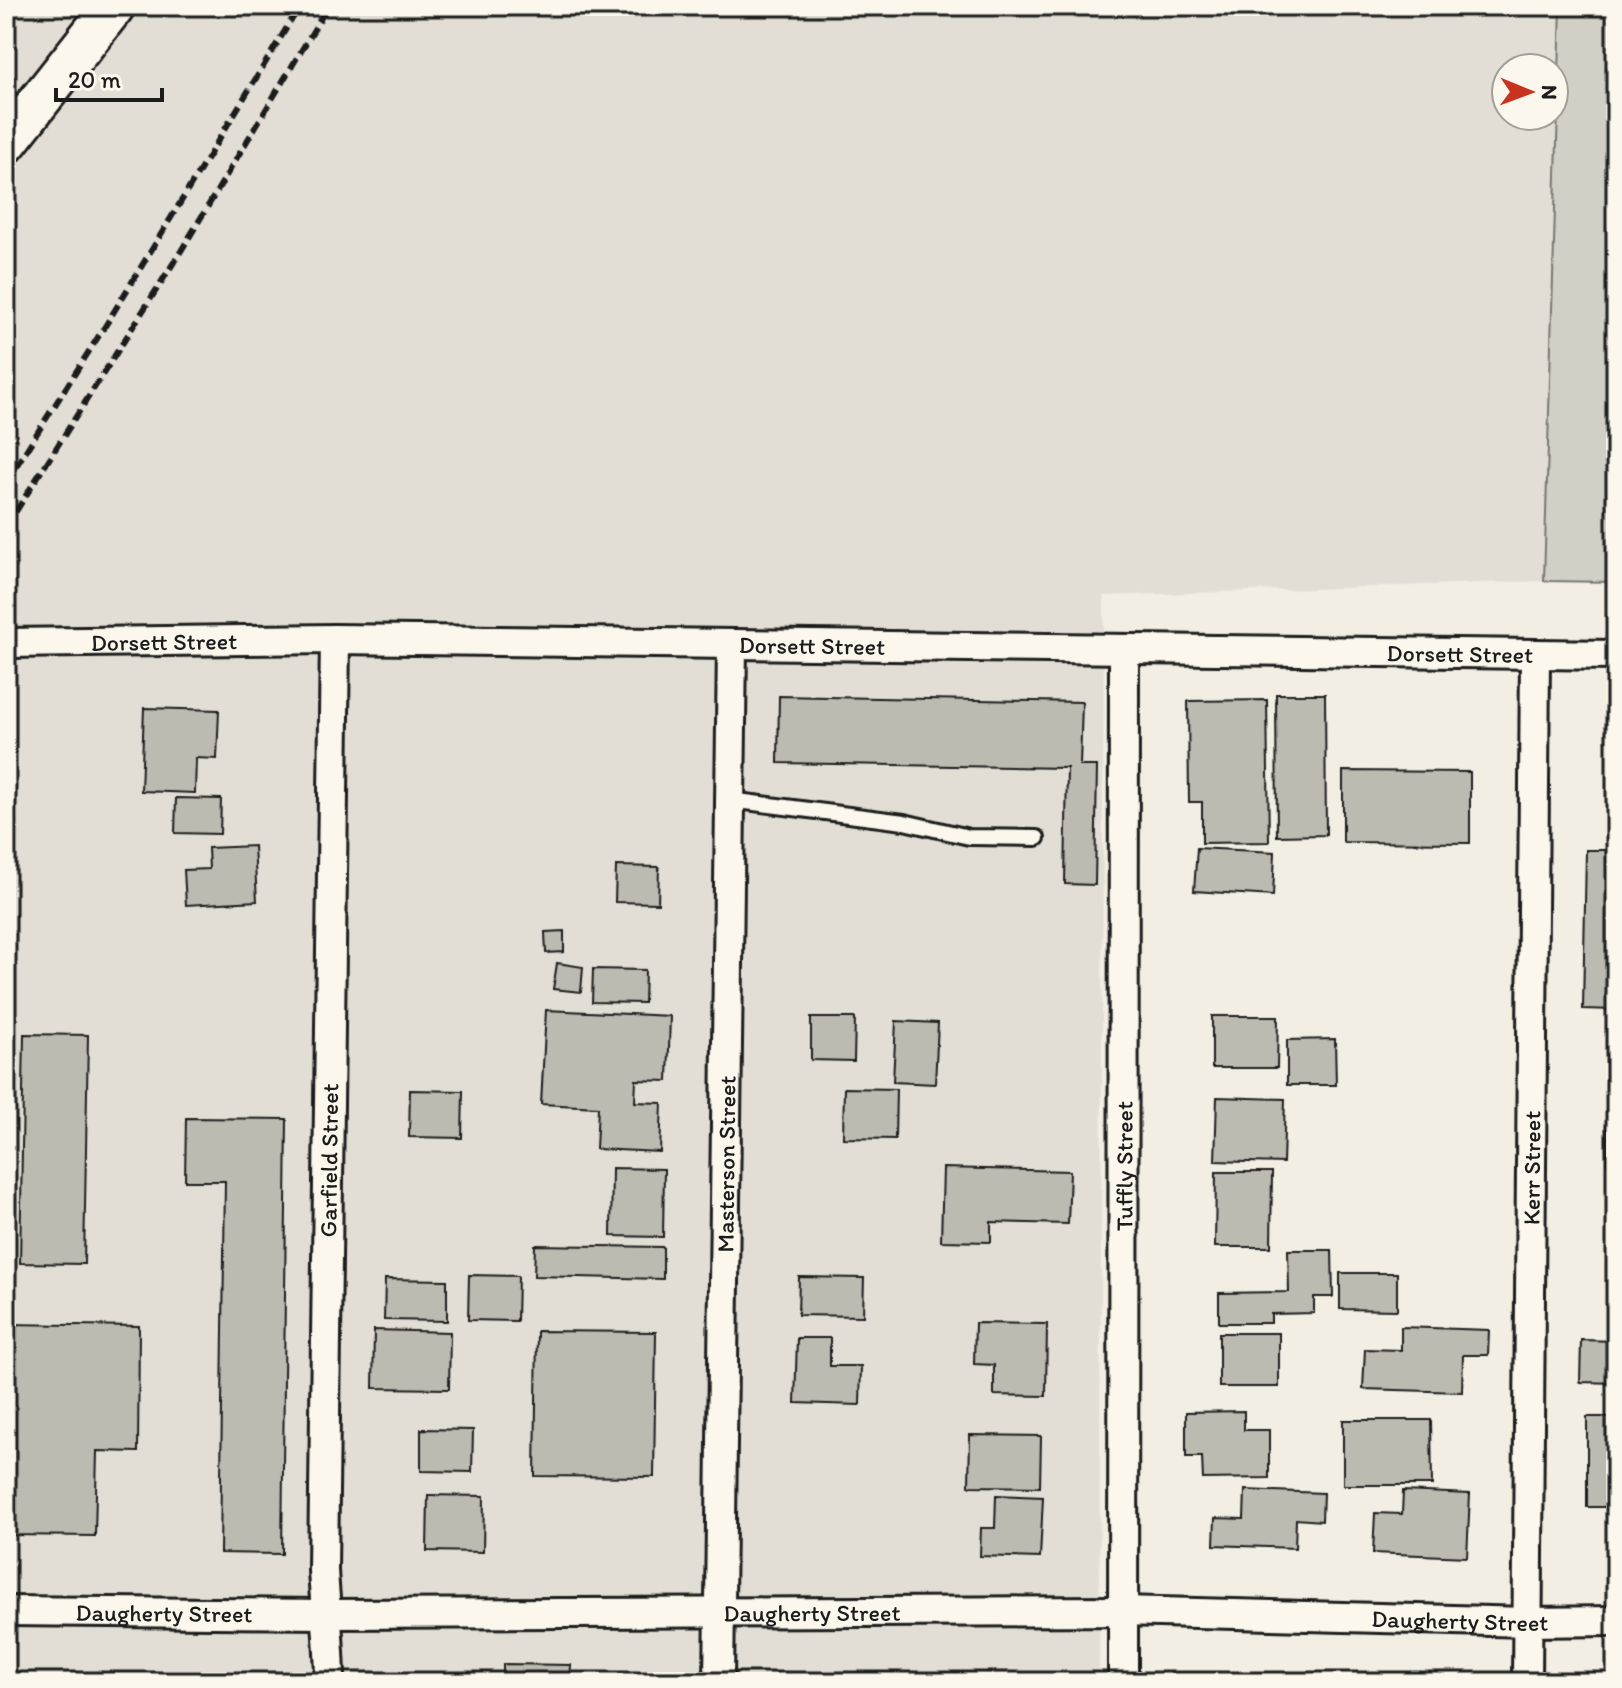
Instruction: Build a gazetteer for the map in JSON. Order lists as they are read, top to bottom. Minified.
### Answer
{"streets":{"street":["Dorsett Street","Garfield Street","Masterson Street","Tuffly Street","Kerr Street","Daugherty Street"]},"crossings":[["Dorsett Street","Garfield Street"],["Dorsett Street","Masterson Street"],["Dorsett Street","Tuffly Street"],["Dorsett Street","Kerr Street"],["Garfield Street","Daugherty Street"],["Masterson Street","Daugherty Street"],["Tuffly Street","Daugherty Street"],["Kerr Street","Daugherty Street"]],"scale_bar":"20 m","north":"right"}
